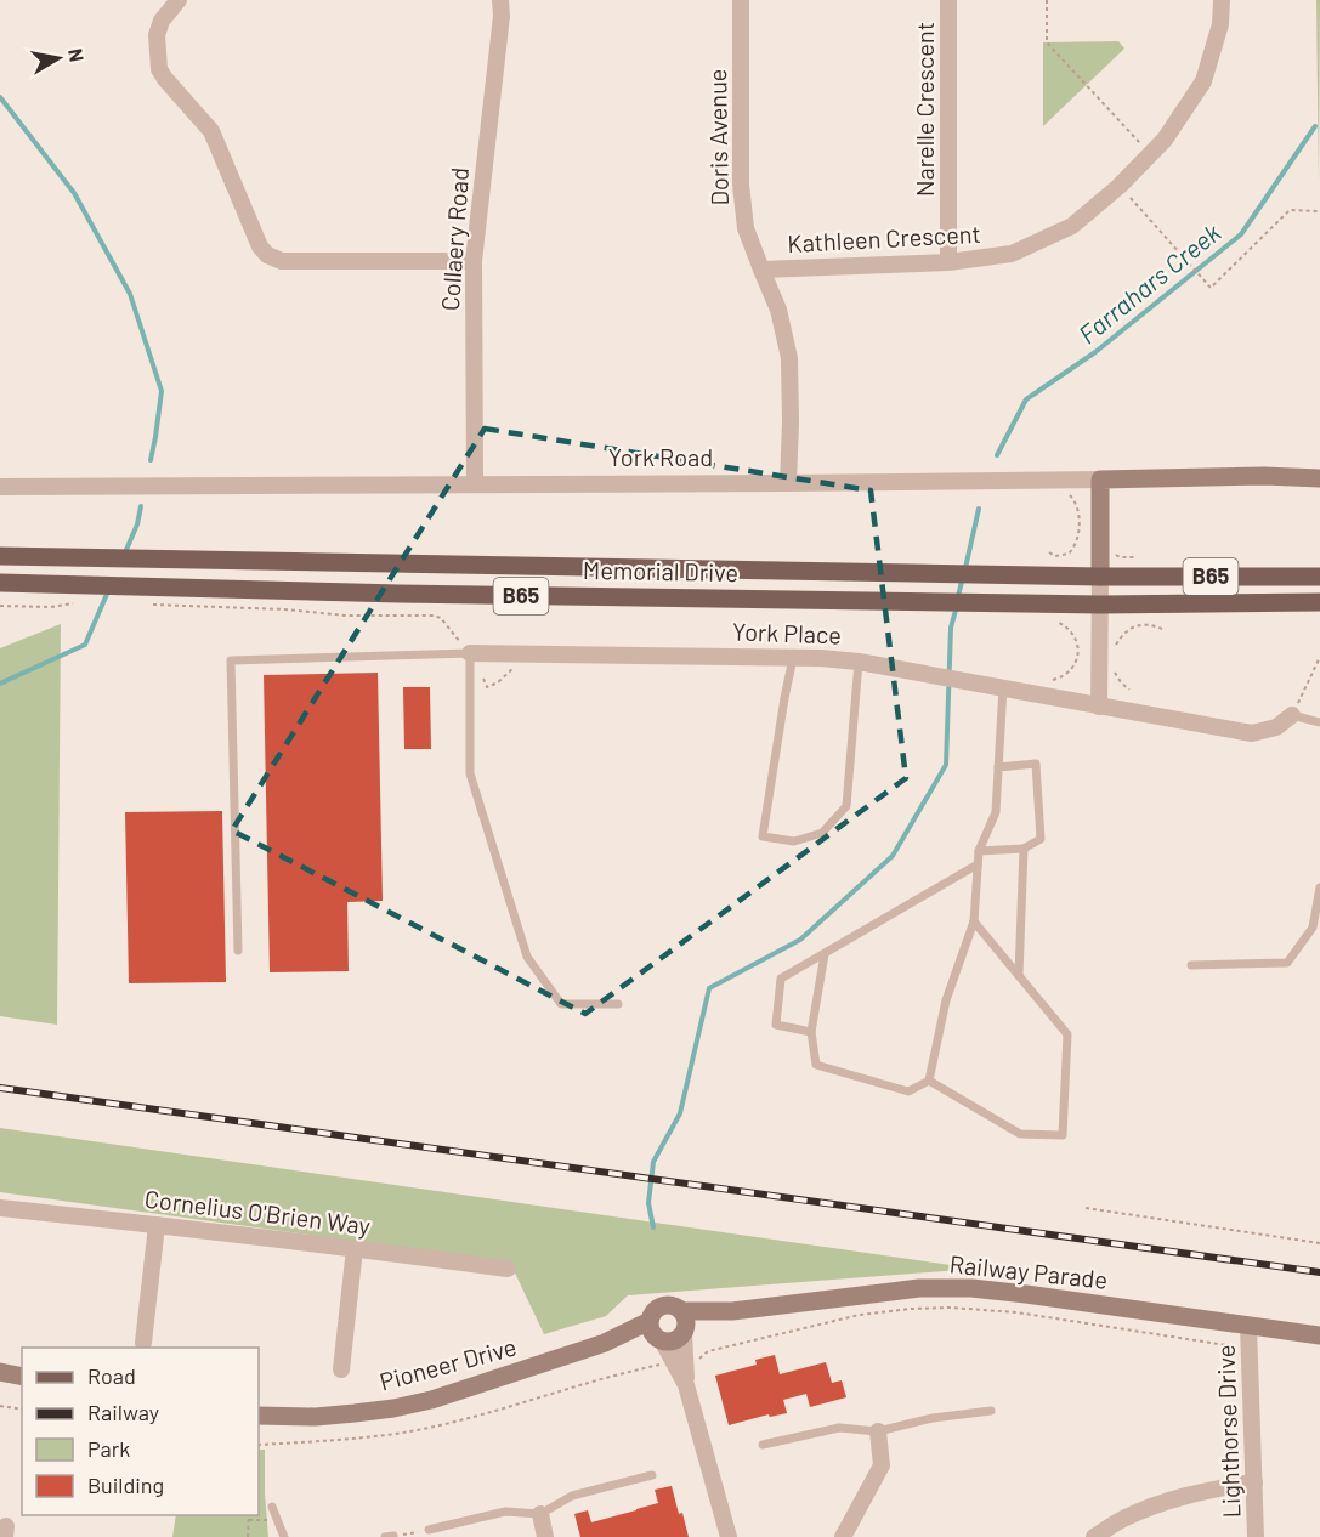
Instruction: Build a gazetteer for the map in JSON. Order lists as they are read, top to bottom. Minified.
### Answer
{"streets":{"main road":["York Road","Memorial Drive","B65","Railway Parade","Pioneer Drive"],"street":["Narelle Crescent","Doris Avenue","Collaery Road","Kathleen Crescent","York Place","Cornelius O'Brien Way","Lighthorse Drive"]},"crossings":[["Narelle Crescent","Kathleen Crescent"],["Doris Avenue","Kathleen Crescent"],["Doris Avenue","York Road"],["Collaery Road","York Road"],["Railway Parade","Pioneer Drive"],["Railway Parade","Lighthorse Drive"]],"water":["Farrahars Creek"],"legend":["Road","Railway","Park","Building"],"north":"right"}
